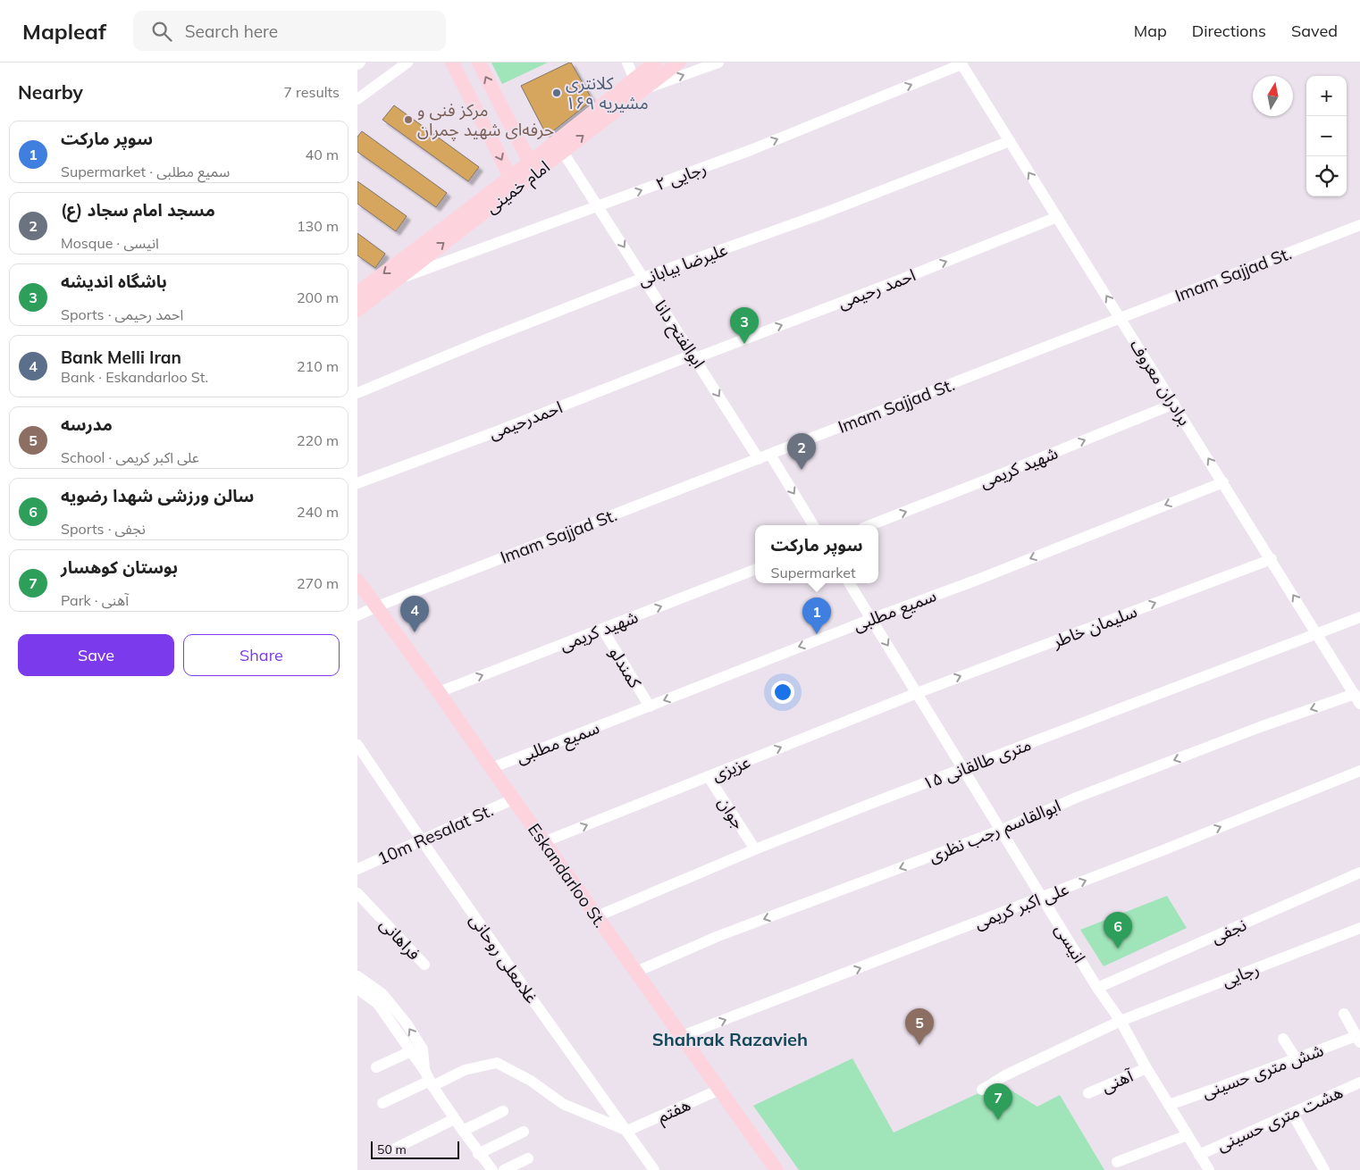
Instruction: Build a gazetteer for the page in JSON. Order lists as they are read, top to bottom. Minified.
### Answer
{"streets":{"main road":["امام خمینی","Eskandarloo St."],"street":["رجایی ۲","علیرضا بیابانی","Imam Sajjad St.","احمد رحیمی","ابوالفتح دانا","برادران معروف","احمدرحیمی","شهید کریمی","سمیع مطلبی","سلیمان خاطر","کمندلو","۱۵ متری طالقانی","عزیزی","جوان","ابوالقاسم رجب نظری","10m Resalat St.","علی اکبر کریمی","نجفی","فراهانی","انیسی","غلامعلی روحانی","رجایی","شش متری حسینی","آهنی","هفتم","هشت متری حسینی"]},"crossings":[["رجایی ۲","امام خمینی"],["رجایی ۲","ابوالفتح دانا"],["رجایی ۲","برادران معروف"],["امام خمینی","ابوالفتح دانا"],["علیرضا بیابانی","ابوالفتح دانا"],["علیرضا بیابانی","برادران معروف"],["Imam Sajjad St.","ابوالفتح دانا"],["Imam Sajjad St.","برادران معروف"],["Imam Sajjad St.","Eskandarloo St."],["احمد رحیمی","ابوالفتح دانا"],["احمد رحیمی","برادران معروف"],["احمد رحیمی","احمدرحیمی"],["ابوالفتح دانا","احمدرحیمی"],["برادران معروف","شهید کریمی"],["برادران معروف","سمیع مطلبی"],["برادران معروف","سلیمان خاطر"],["برادران معروف","۱۵ متری طالقانی"],["برادران معروف","ابوالقاسم رجب نظری"],["شهید کریمی","کمندلو"],["شهید کریمی","Eskandarloo St."],["سمیع مطلبی","کمندلو"],["سمیع مطلبی","Eskandarloo St."],["سمیع مطلبی","انیسی"],["سلیمان خاطر","عزیزی"],["سلیمان خاطر","انیسی"],["۱۵ متری طالقانی","جوان"],["۱۵ متری طالقانی","Eskandarloo St."],["۱۵ متری طالقانی","انیسی"],["عزیزی","جوان"],["عزیزی","Eskandarloo St."],["عزیزی","انیسی"],["ابوالقاسم رجب نظری","Eskandarloo St."],["ابوالقاسم رجب نظری","انیسی"],["10m Resalat St.","Eskandarloo St."],["10m Resalat St.","غلامعلی روحانی"],["Eskandarloo St.","علی اکبر کریمی"],["Eskandarloo St.","هفتم"],["علی اکبر کریمی","انیسی"],["نجفی","انیسی"],["انیسی","رجایی"],["انیسی","شش متری حسینی"],["انیسی","آهنی"],["انیسی","هشت متری حسینی"],["غلامعلی روحانی","هفتم"]],"one_way":["رجایی ۲","احمد رحیمی","ابوالفتح دانا","برادران معروف","شهید کریمی","سمیع مطلبی","سلیمان خاطر","عزیزی","ابوالقاسم رجب نظری","علی اکبر کریمی"],"districts":["Shahrak Razavieh"],"places":["کلانتری ۱۶۹ مشیریه","مرکز فنی و حرفه‌ای شهید چمران"],"scale_bar":"50 m","north":"top","page":{"header":"Mapleaf","search":"Search here","nav":["Map","Directions","Saved"],"heading":["Nearby","7 results"],"map_buttons":["+","−"],"list":[{"mark":"1","name":"سوپر مارکت","note":"Supermarket · سمیع مطلبی","value":"40 m"},{"mark":"2","name":"مسجد امام سجاد (ع)","note":"Mosque · انیسی","value":"130 m"},{"mark":"3","name":"باشگاه اندیشه","note":"Sports · احمد رحیمی","value":"200 m"},{"mark":"4","name":"Bank Melli Iran","note":"Bank · Eskandarloo St.","value":"210 m"},{"mark":"5","name":"مدرسه","note":"School · علی اکبر کریمی","value":"220 m"},{"mark":"6","name":"سالن ورزشی شهدا رضویه","note":"Sports · نجفی","value":"240 m"},{"mark":"7","name":"بوستان کوهسار","note":"Park · آهنی","value":"270 m"}],"pins":["3","2","4","1","6","5","7"],"popup":["سوپر مارکت","Supermarket"],"buttons":["Save","Share"],"scale":"50 m"}}
